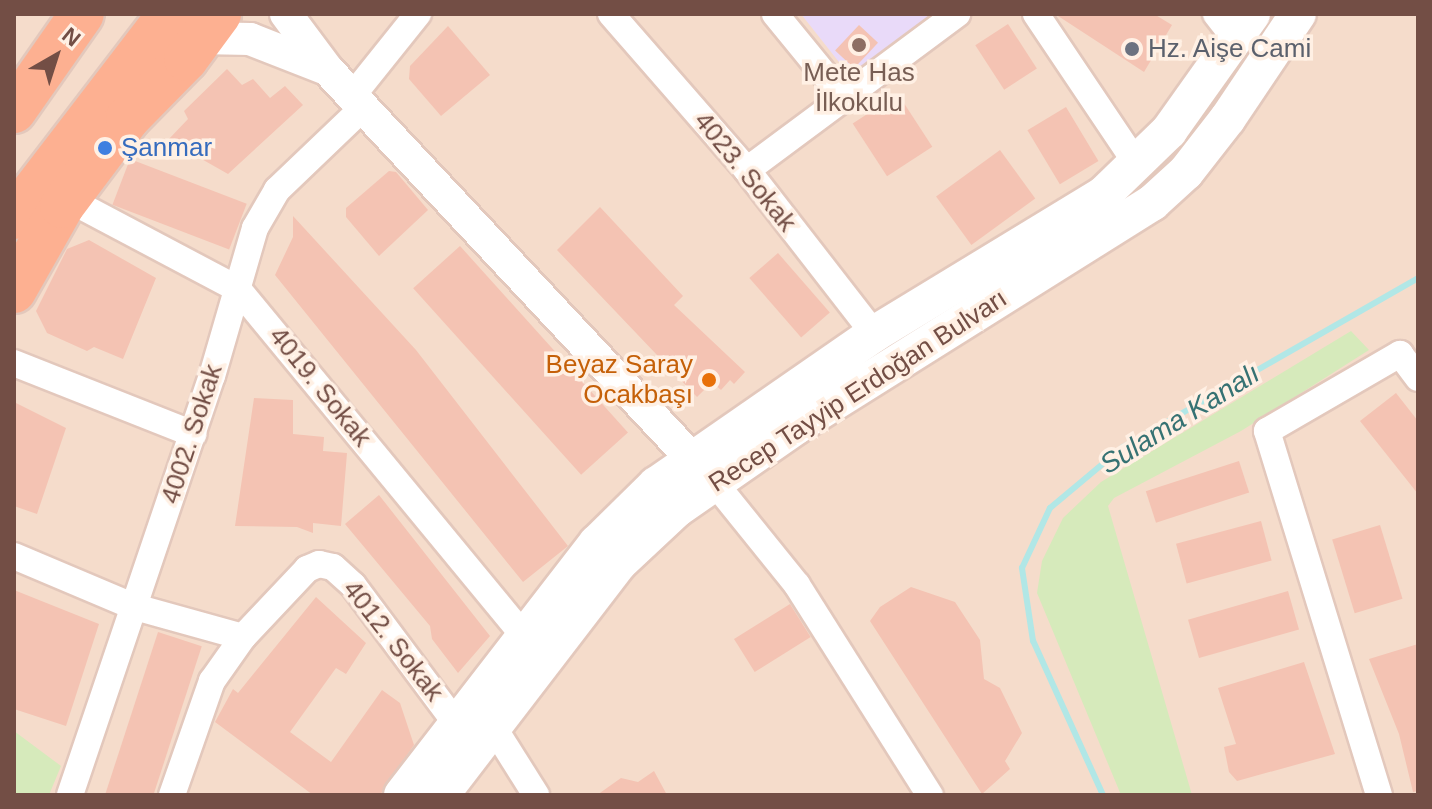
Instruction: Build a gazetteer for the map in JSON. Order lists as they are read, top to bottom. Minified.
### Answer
{"streets":{"main road":["Recep Tayyip Erdoğan Bulvarı"],"street":["4023. Sokak","4019. Sokak","4002. Sokak","4012. Sokak"]},"crossings":[["4023. Sokak","Recep Tayyip Erdoğan Bulvarı"],["4019. Sokak","Recep Tayyip Erdoğan Bulvarı"],["4019. Sokak","4002. Sokak"],["Recep Tayyip Erdoğan Bulvarı","4012. Sokak"]],"water":["Sulama Kanalı"],"places":["Mete Has İlkokulu","Hz. Aişe Cami","Şanmar","Beyaz Saray Ocakbaşı"],"north":"top right"}
